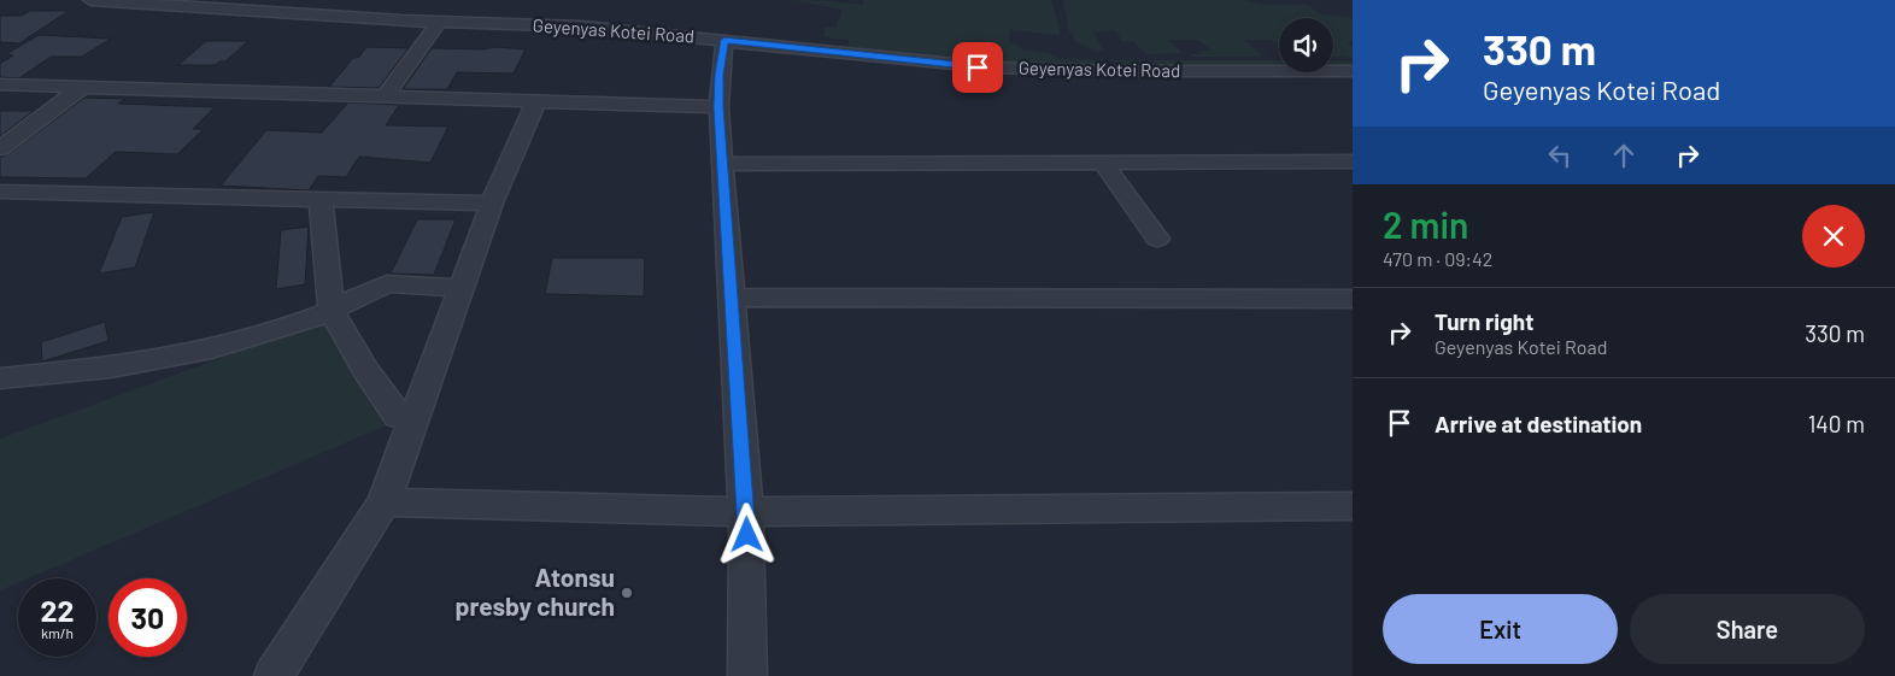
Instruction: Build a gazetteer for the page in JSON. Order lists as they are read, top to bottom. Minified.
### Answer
{"streets":{"street":["Geyenyas Kotei Road"]},"places":["Atonsu presby church"],"page":{"turn":["330 m","Geyenyas Kotei Road"],"heading":["2 min","470 m · 09:42"],"list":[{"name":"Turn right","note":"Geyenyas Kotei Road","value":"330 m"},{"name":"Arrive at destination","value":"140 m"}],"speed":"22 km/h","limit":"30","buttons":["Exit","Share"]}}
